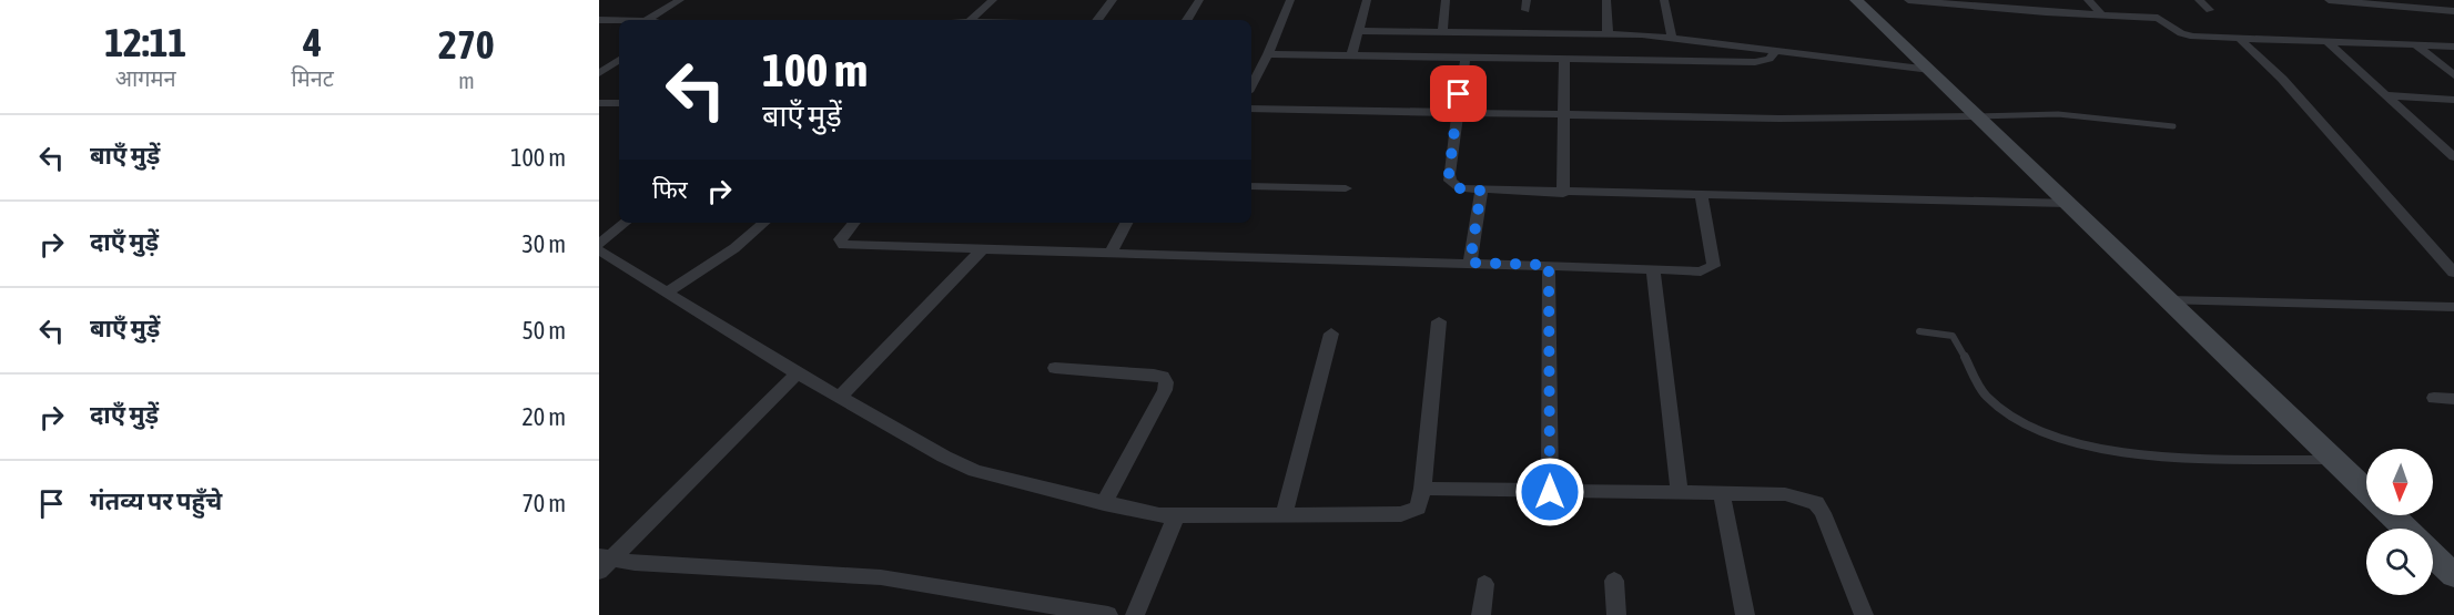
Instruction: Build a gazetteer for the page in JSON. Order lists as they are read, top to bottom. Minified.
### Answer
{"north":"bottom","page":{"eta":["12:11","आगमन","4","मिनट","270","m"],"turn":["100 m","बाएँ मुड़ें"],"list":[{"name":"बाएँ मुड़ें","value":"100 m"},{"name":"दाएँ मुड़ें","value":"30 m"},{"name":"बाएँ मुड़ें","value":"50 m"},{"name":"दाएँ मुड़ें","value":"20 m"},{"name":"गंतव्य पर पहुँचे","value":"70 m"}],"then":"फिर"}}
